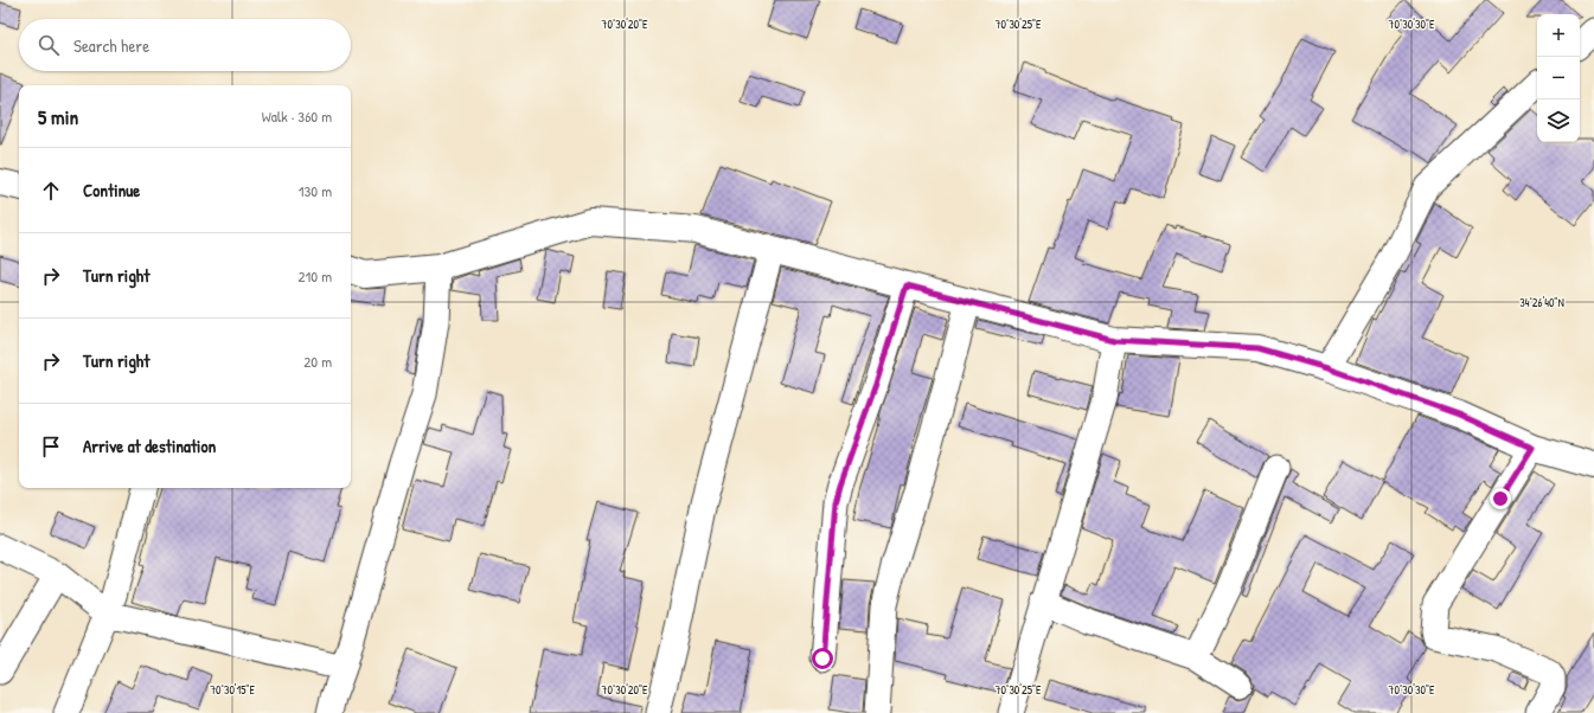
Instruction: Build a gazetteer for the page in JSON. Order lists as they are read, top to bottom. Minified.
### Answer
{"page":{"map_buttons":["+","−"],"search":"Search here","heading":["5 min","Walk · 360 m"],"list":[["Continue","130 m"],["Turn right","210 m"],["Turn right","20 m"],"Arrive at destination"]},"coordinates":["70°30'20\"E","70°30'25\"E","70°30'30\"E","34°26'40\"N","70°30'15\"E"]}
